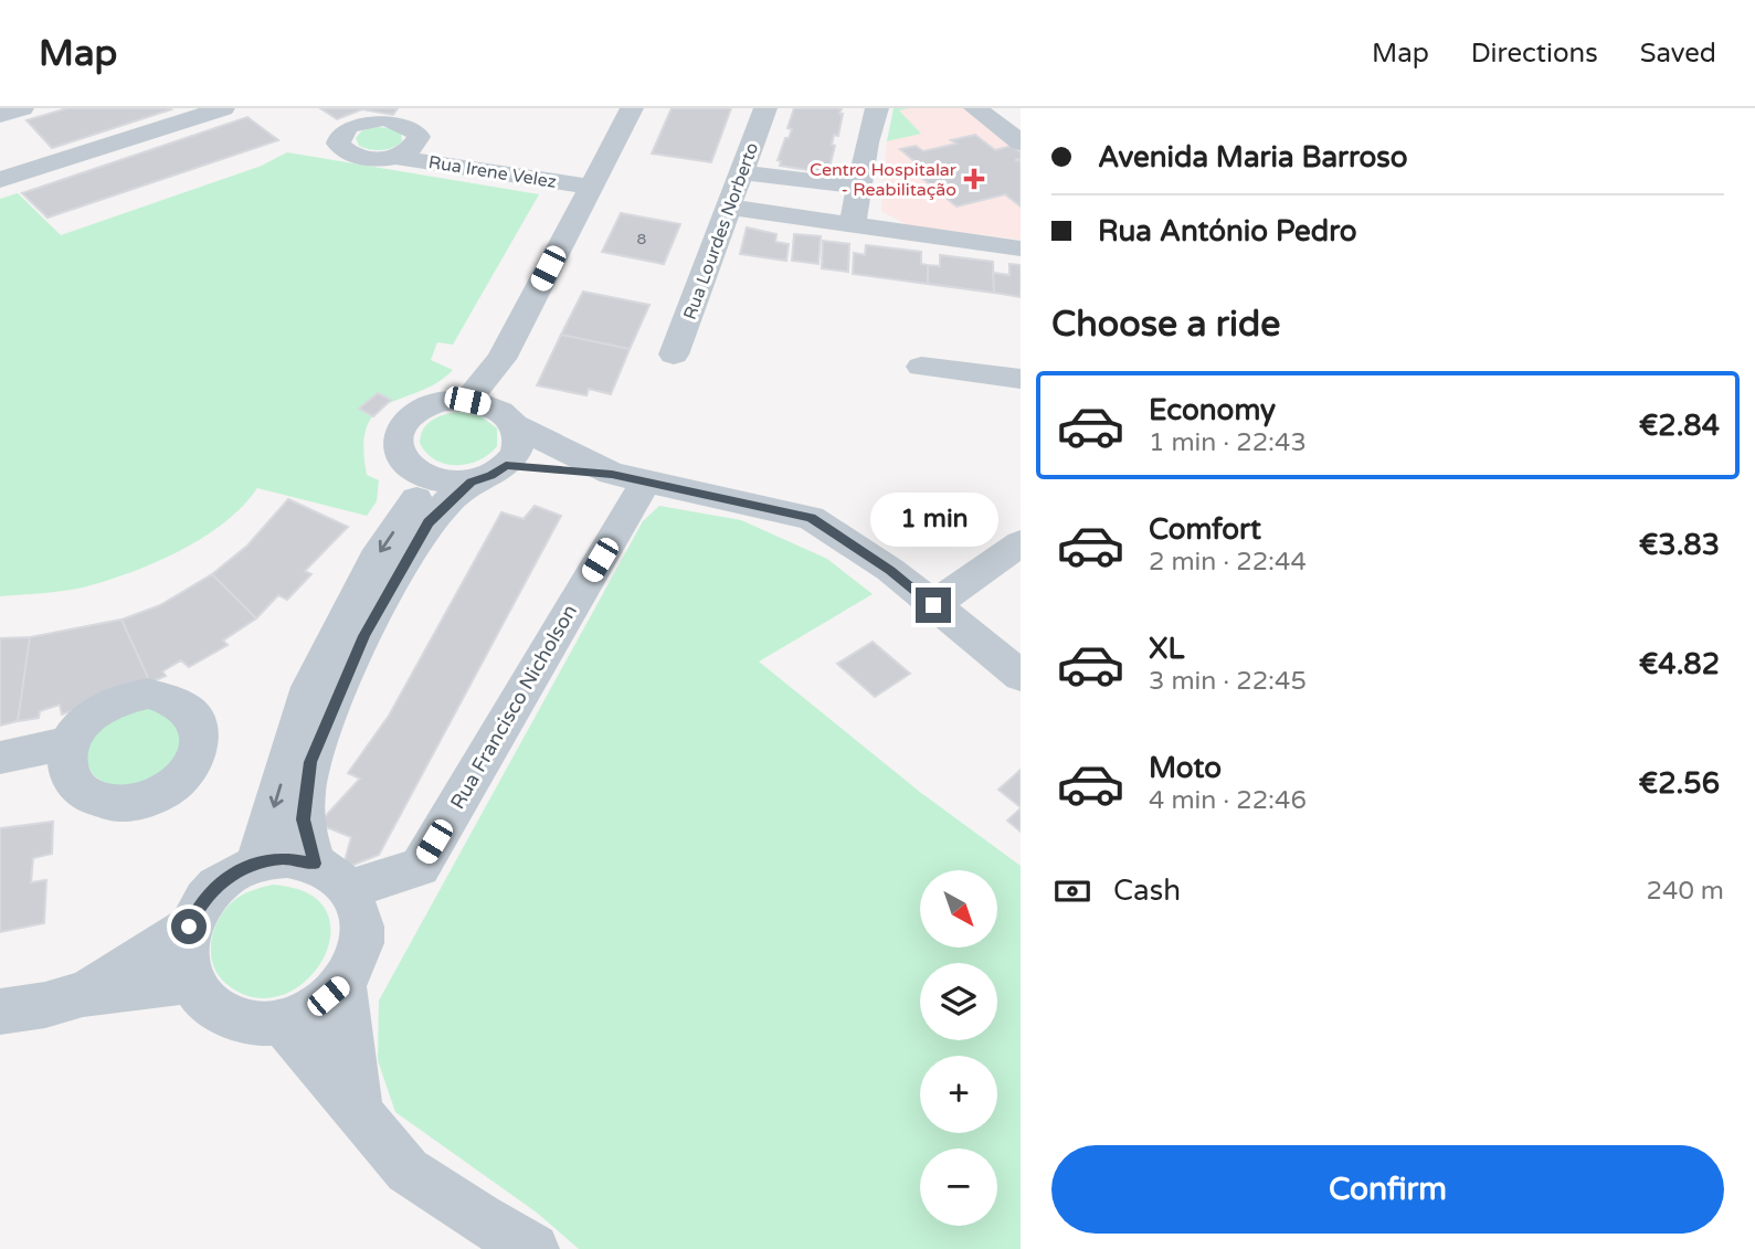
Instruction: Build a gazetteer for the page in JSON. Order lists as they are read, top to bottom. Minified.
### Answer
{"streets":{"street":["Rua Irene Velez","Rua Lourdes Norberto","Rua Francisco Nicholson"]},"places":{"health":["Centro Hospitalar - Reabilitação"]},"house_numbers":["8"],"north":"bottom right","page":{"header":"Map","nav":["Map","Directions","Saved"],"banner":["Avenida Maria Barroso","Rua António Pedro"],"heading":"Choose a ride","list":[{"name":"Economy","note":"1 min · 22:43","value":"€2.84"},{"name":"Comfort","note":"2 min · 22:44","value":"€3.83"},{"name":"XL","note":"3 min · 22:45","value":"€4.82"},{"name":"Moto","note":"4 min · 22:46","value":"€2.56"}],"bubble":"1 min","pay":["Cash","240 m"],"map_buttons":["+","−"],"buttons":"Confirm"}}
